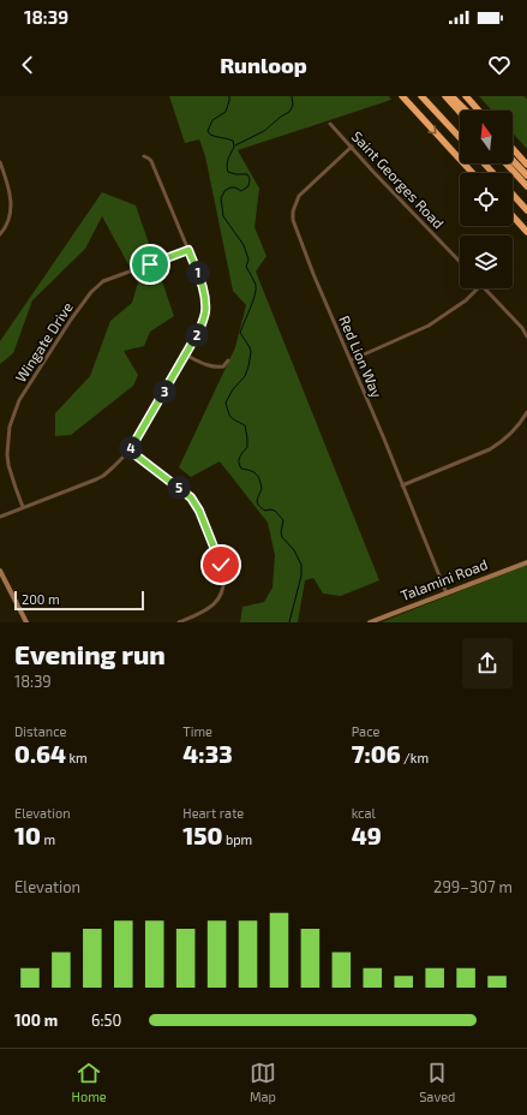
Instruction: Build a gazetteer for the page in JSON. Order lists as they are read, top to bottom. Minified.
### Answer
{"streets":{"street":["Saint Georges Road","Wingate Drive","Red Lion Way","Talamini Road"]},"crossings":[["Saint Georges Road","Red Lion Way"],["Red Lion Way","Talamini Road"]],"scale_bar":"200 m","north":"top","page":{"status":"18:39","header":"Runloop","pins":["1","2","3","4","5"],"scale":"200 m","heading":["Evening run","18:39"],"stats":[["Distance","0.64 km"],["Time","4:33"],["Pace","7:06 /km"],["Elevation","10 m"],["Heart rate","150 bpm"],["kcal","49"]],"chart":["Elevation","299–307 m"],"list":[{"name":"100 m","note":"6:50"}],"tabs":["Home","Map","Saved"]}}
